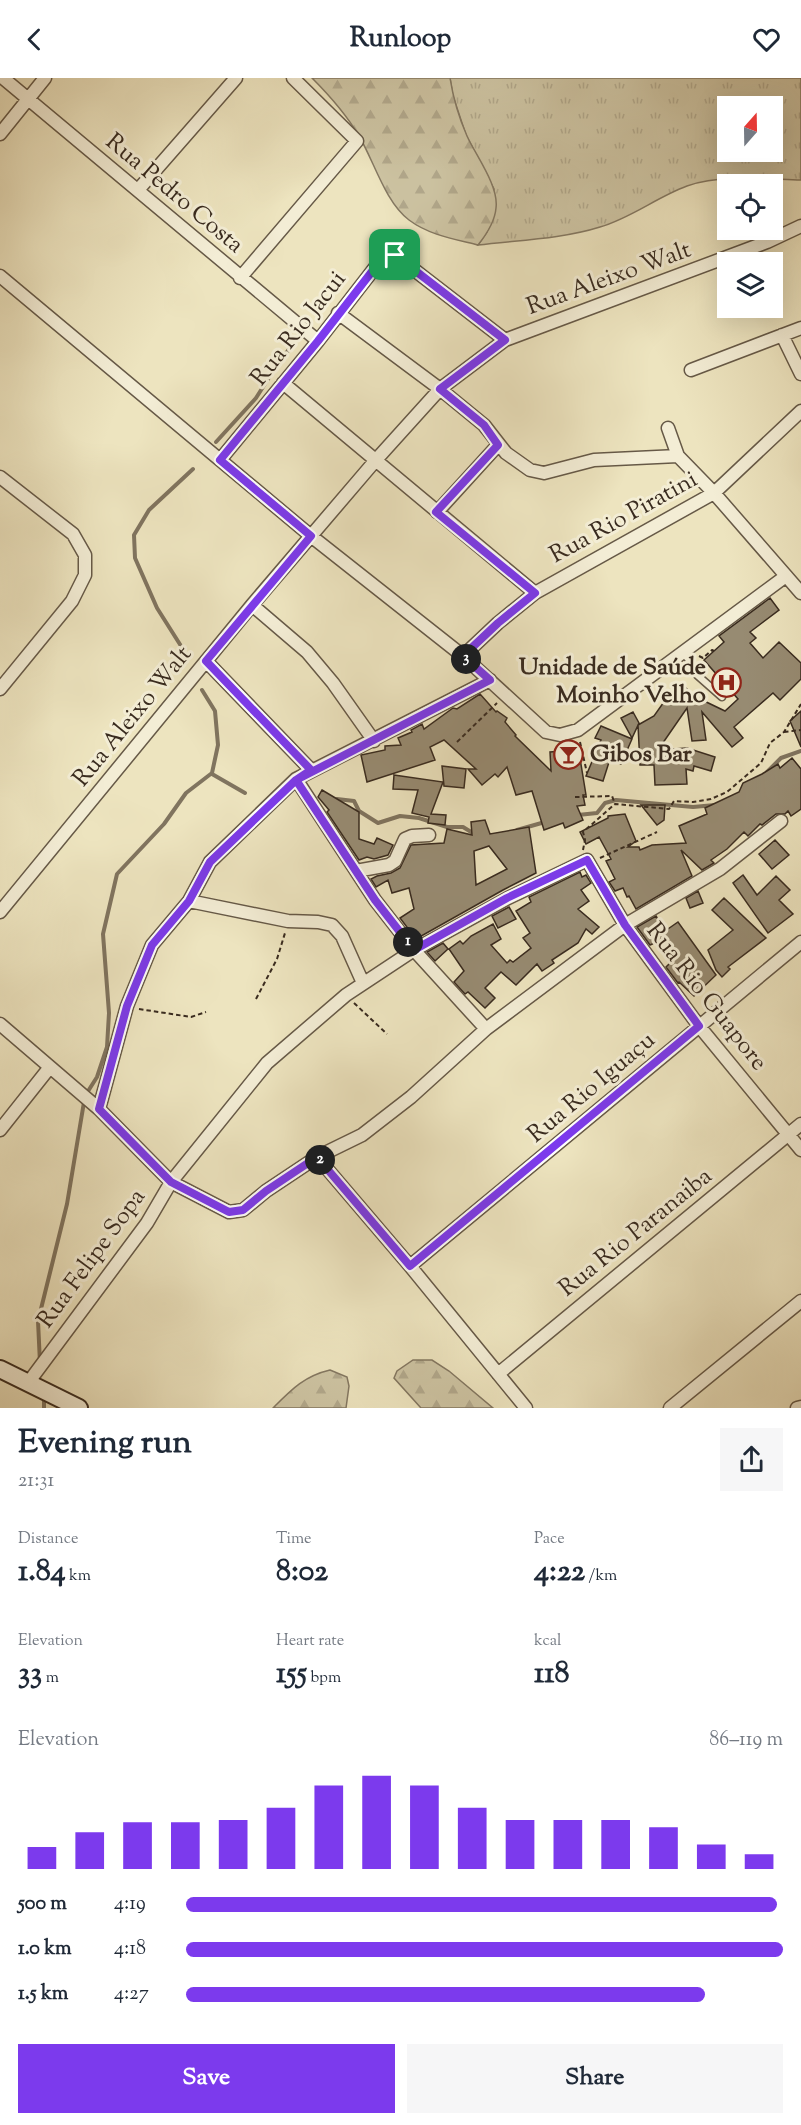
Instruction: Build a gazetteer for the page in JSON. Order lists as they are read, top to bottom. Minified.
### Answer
{"streets":{"street":["Rua Pedro Costa","Rua Aleixo Walt","Rua Rio Jacui","Rua Rio Piratini","Rua Rio Guapore","Rua Rio Iguaçu","Rua Rio Paranaiba","Rua Felipe Sopa"]},"crossings":[["Rua Pedro Costa","Rua Rio Jacui"],["Rua Aleixo Walt","Rua Rio Jacui"],["Rua Rio Guapore","Rua Rio Iguaçu"],["Rua Rio Guapore","Rua Rio Paranaiba"],["Rua Rio Guapore","Rua Felipe Sopa"]],"places":{"hospital":["Unidade de Saúde Moinho Velho"],"bar":["Gibos Bar"]},"north":"top","page":{"header":"Runloop","pins":["3","1","2"],"heading":["Evening run","21:31"],"stats":[["Distance","1.84 km"],["Time","8:02"],["Pace","4:22 /km"],["Elevation","33 m"],["Heart rate","155 bpm"],["kcal","118"]],"chart":["Elevation","86–119 m"],"list":[{"name":"500 m","note":"4:19"},{"name":"1.0 km","note":"4:18"},{"name":"1.5 km","note":"4:27"}],"buttons":["Save","Share"]}}
